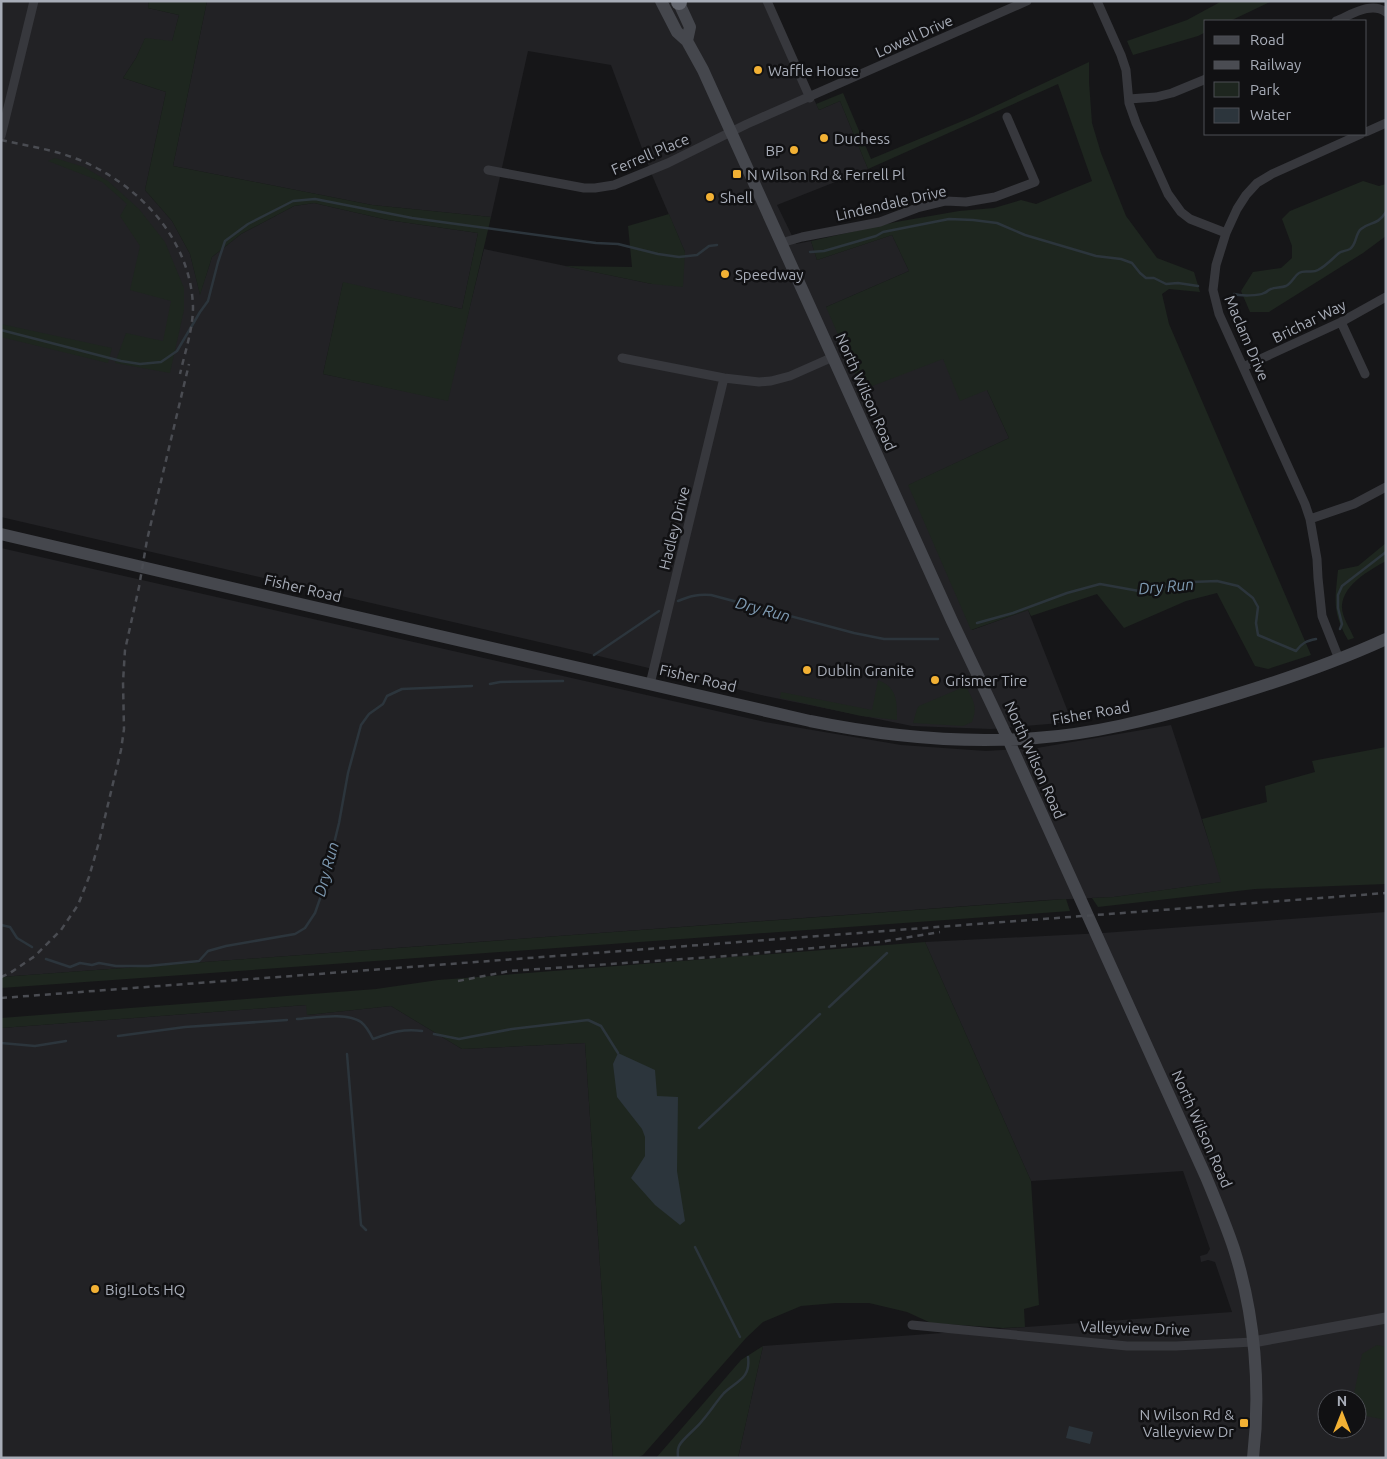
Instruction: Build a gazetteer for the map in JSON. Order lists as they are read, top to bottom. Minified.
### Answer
{"streets":{"main road":["North Wilson Road","Fisher Road"],"street":["Lowell Drive","Ferrell Place","Lindendale Drive","Brichar Way","Maclam Drive","Hadley Drive","Valleyview Drive"]},"crossings":[["Lowell Drive","Ferrell Place"],["Lowell Drive","North Wilson Road"],["Ferrell Place","North Wilson Road"],["Lindendale Drive","North Wilson Road"],["Brichar Way","Maclam Drive"],["Maclam Drive","Fisher Road"],["North Wilson Road","Fisher Road"],["North Wilson Road","Valleyview Drive"],["Hadley Drive","Fisher Road"]],"water":["Dry Run"],"places":{"other":["Waffle House","Duchess","BP","Shell","Speedway","Dublin Granite","Grismer Tire","Big!Lots HQ"],"transit":["N Wilson Rd & Ferrell Pl","N Wilson Rd & Valleyview Dr"]},"legend":["Road","Railway","Park","Water"],"north":"top"}
